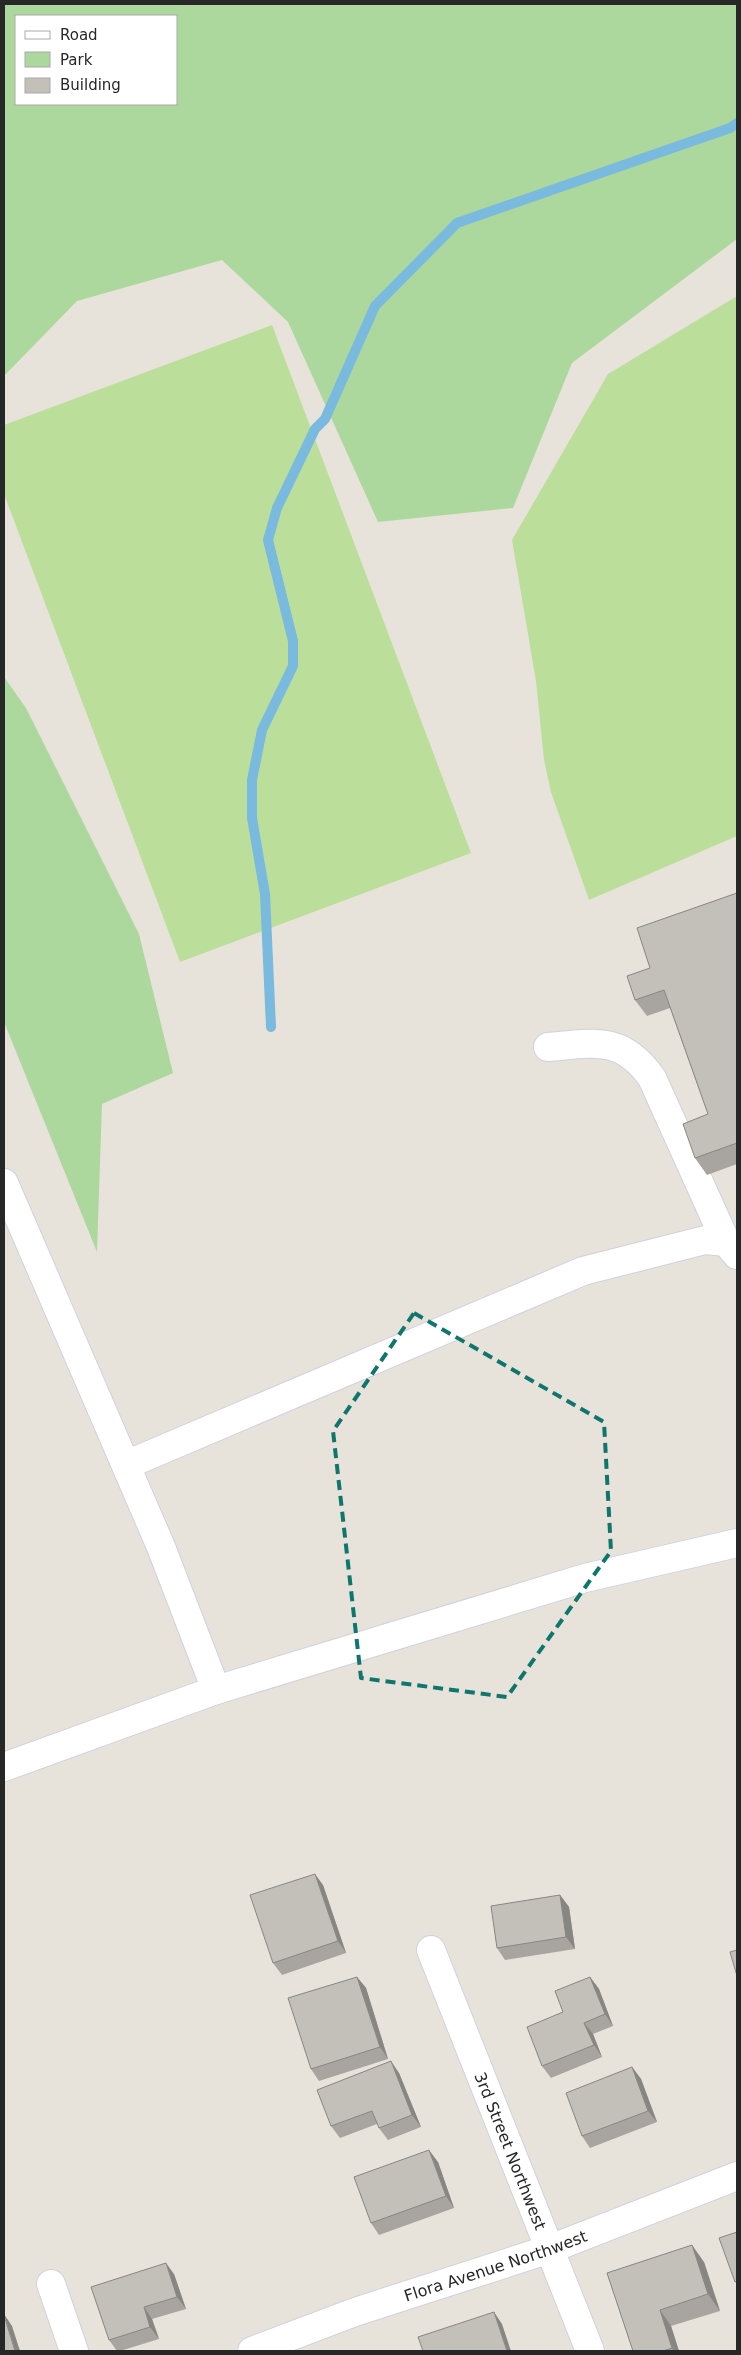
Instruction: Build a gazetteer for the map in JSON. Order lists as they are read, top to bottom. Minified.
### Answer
{"streets":{"street":["3rd Street Northwest","Flora Avenue Northwest"]},"crossings":[["3rd Street Northwest","Flora Avenue Northwest"]],"legend":["Road","Park","Building"]}
